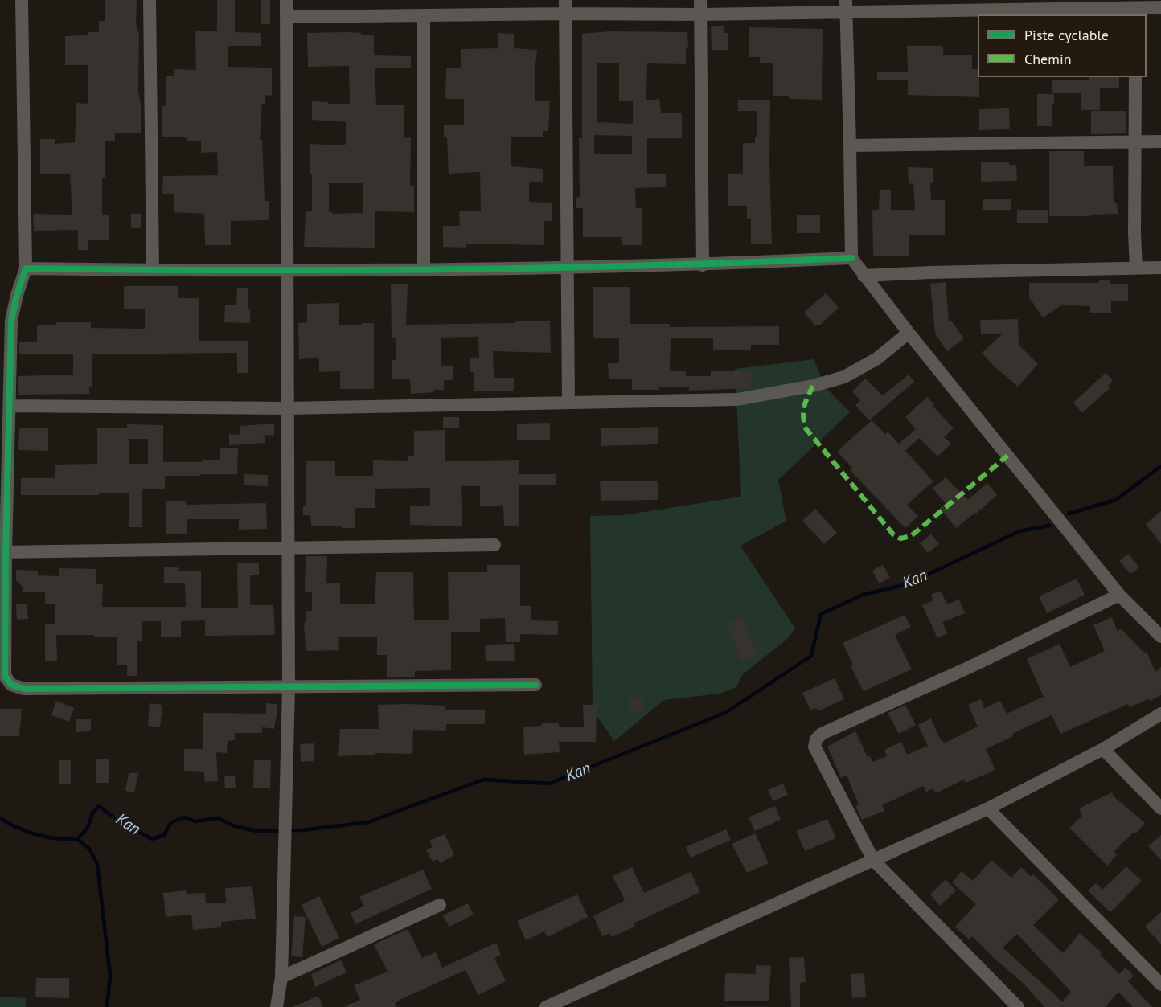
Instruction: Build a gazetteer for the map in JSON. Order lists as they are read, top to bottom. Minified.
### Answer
{"water":["Kan"],"legend":["Piste cyclable","Chemin"]}
